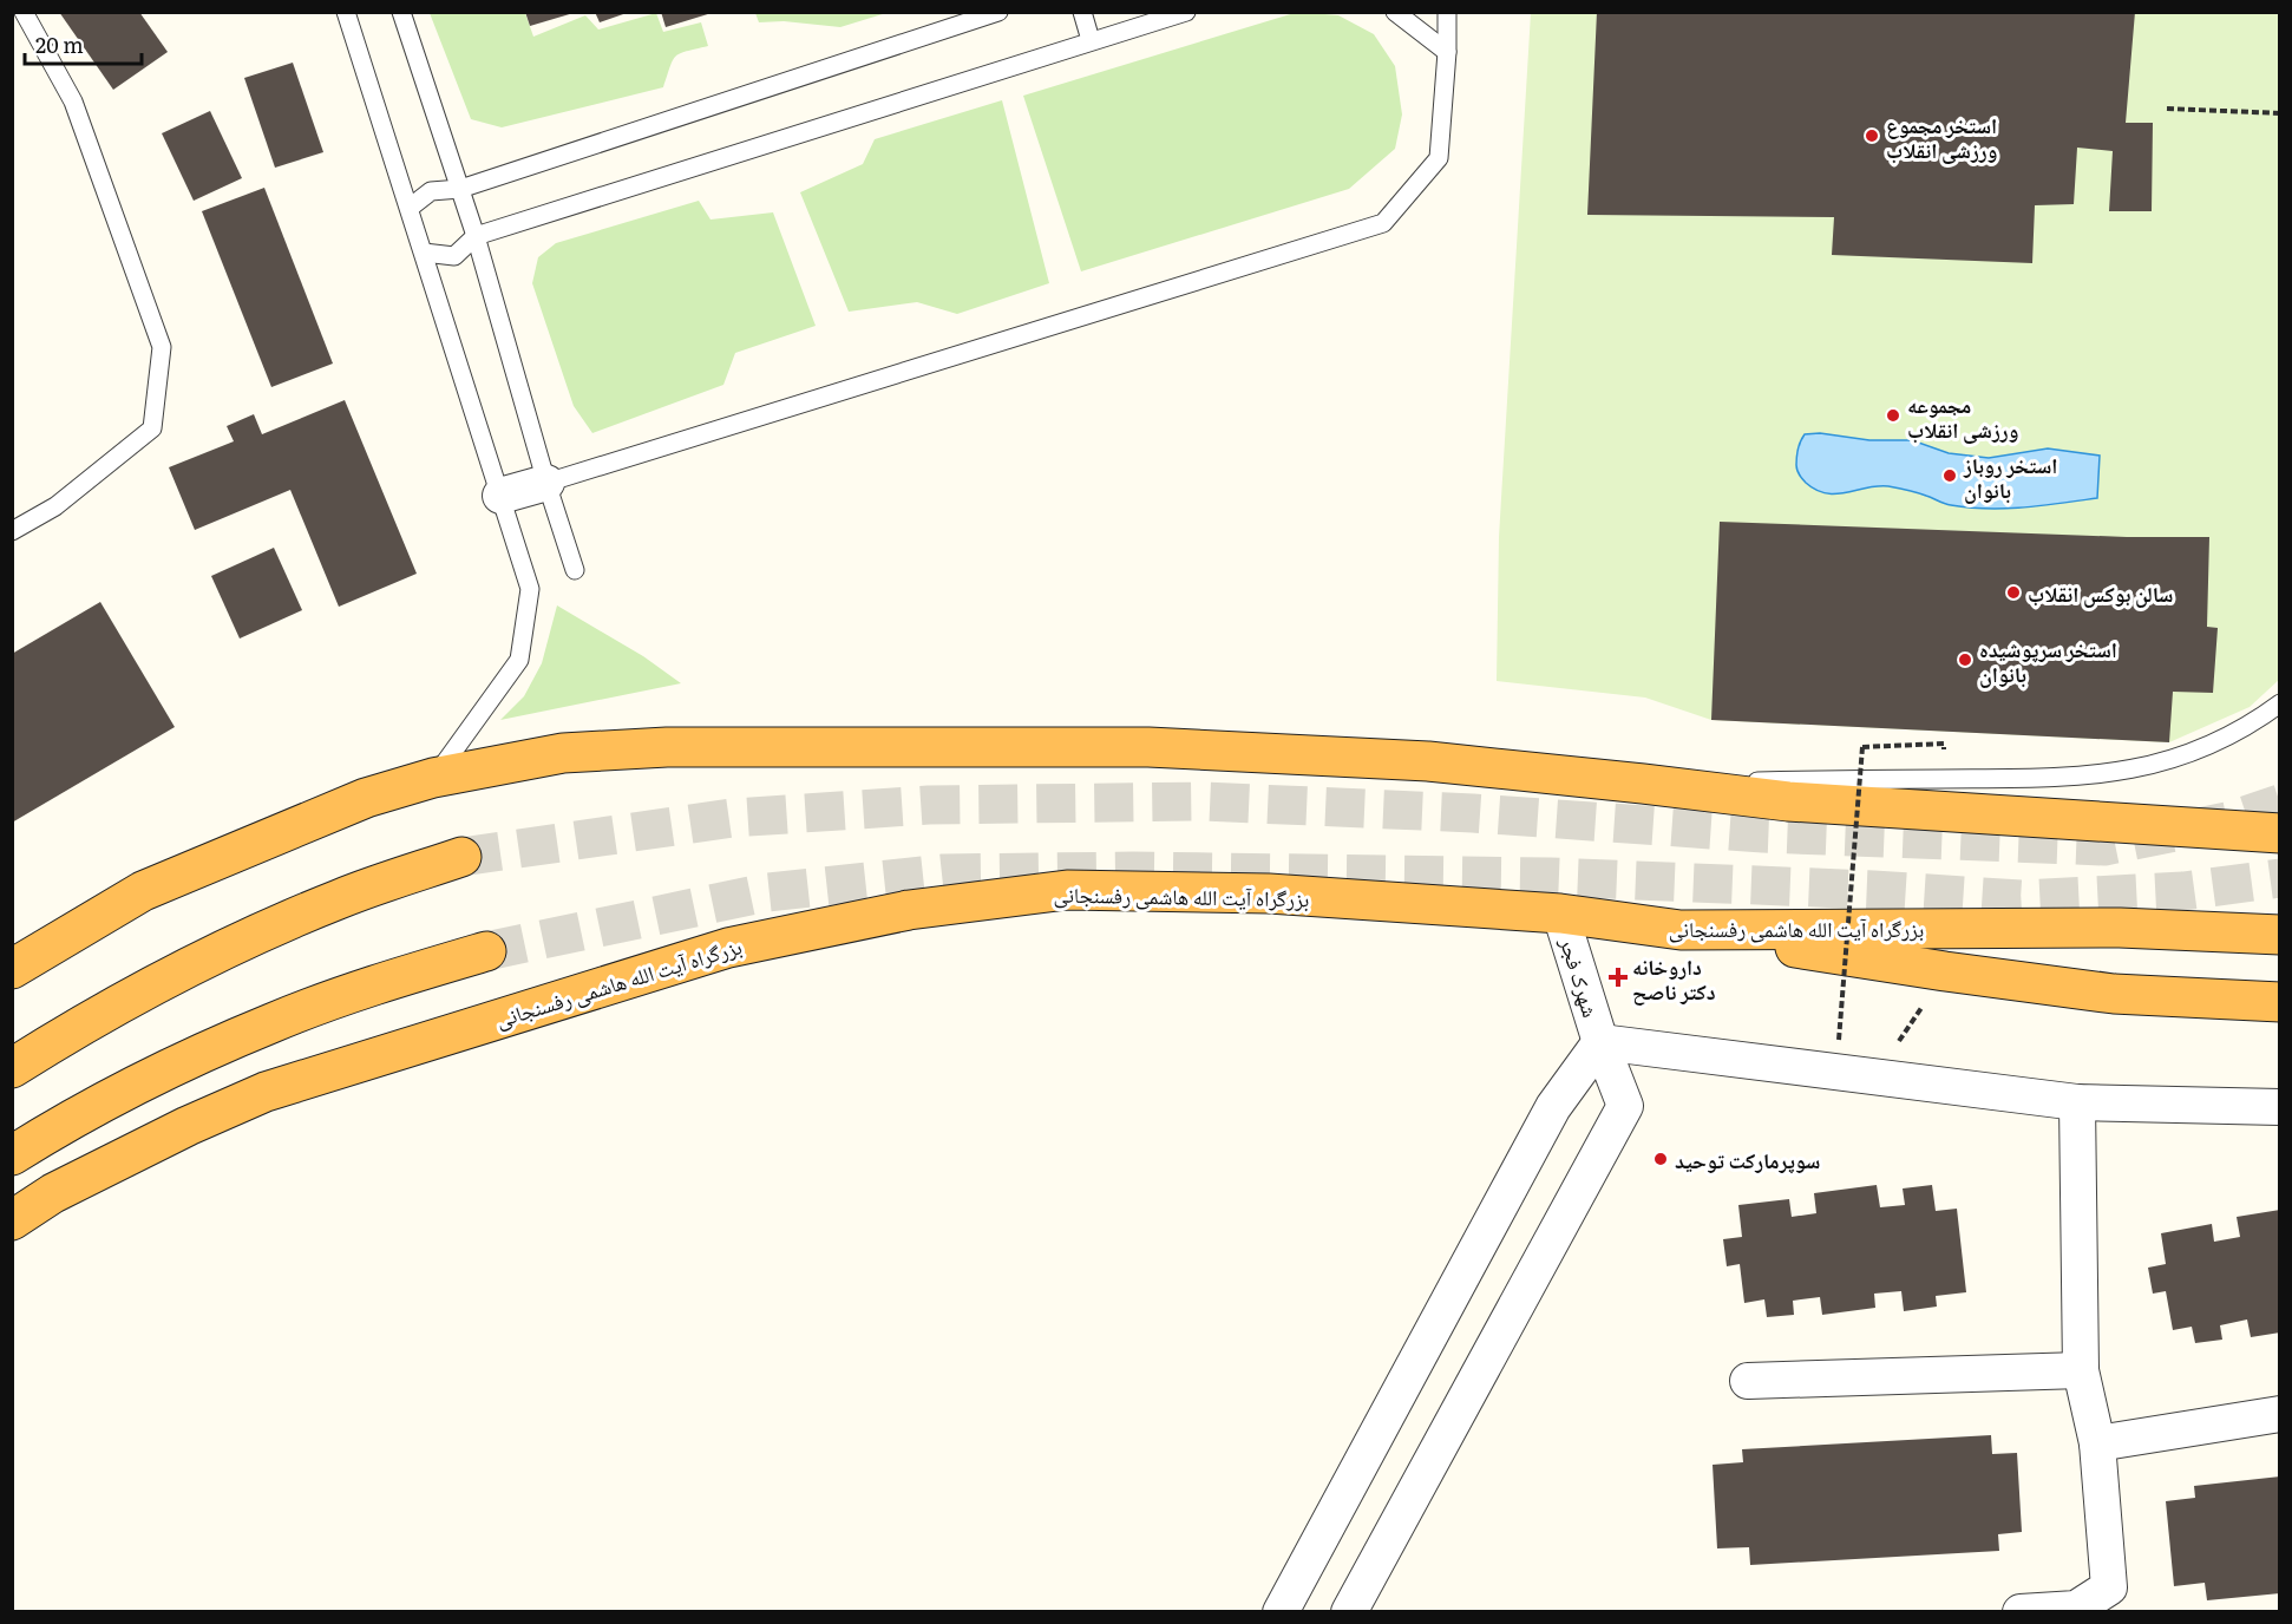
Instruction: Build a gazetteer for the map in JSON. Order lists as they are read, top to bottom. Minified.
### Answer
{"streets":{"highway":["بزرگراه آیت الله هاشمی رفسنجانی"],"street":["شهرک فجر"]},"crossings":[["بزرگراه آیت الله هاشمی رفسنجانی","شهرک فجر"]],"places":{"other":["استخر مجموع ورزشی انقلاب","مجموعه ورزشی انقلاب","استخر روباز بانوان","سالن بوکس انقلاب","استخر سرپوشیده بانوان","سوپرمارکت توحید"],"health":["داروخانه دکتر ناصح"]},"scale_bar":"20 m"}
